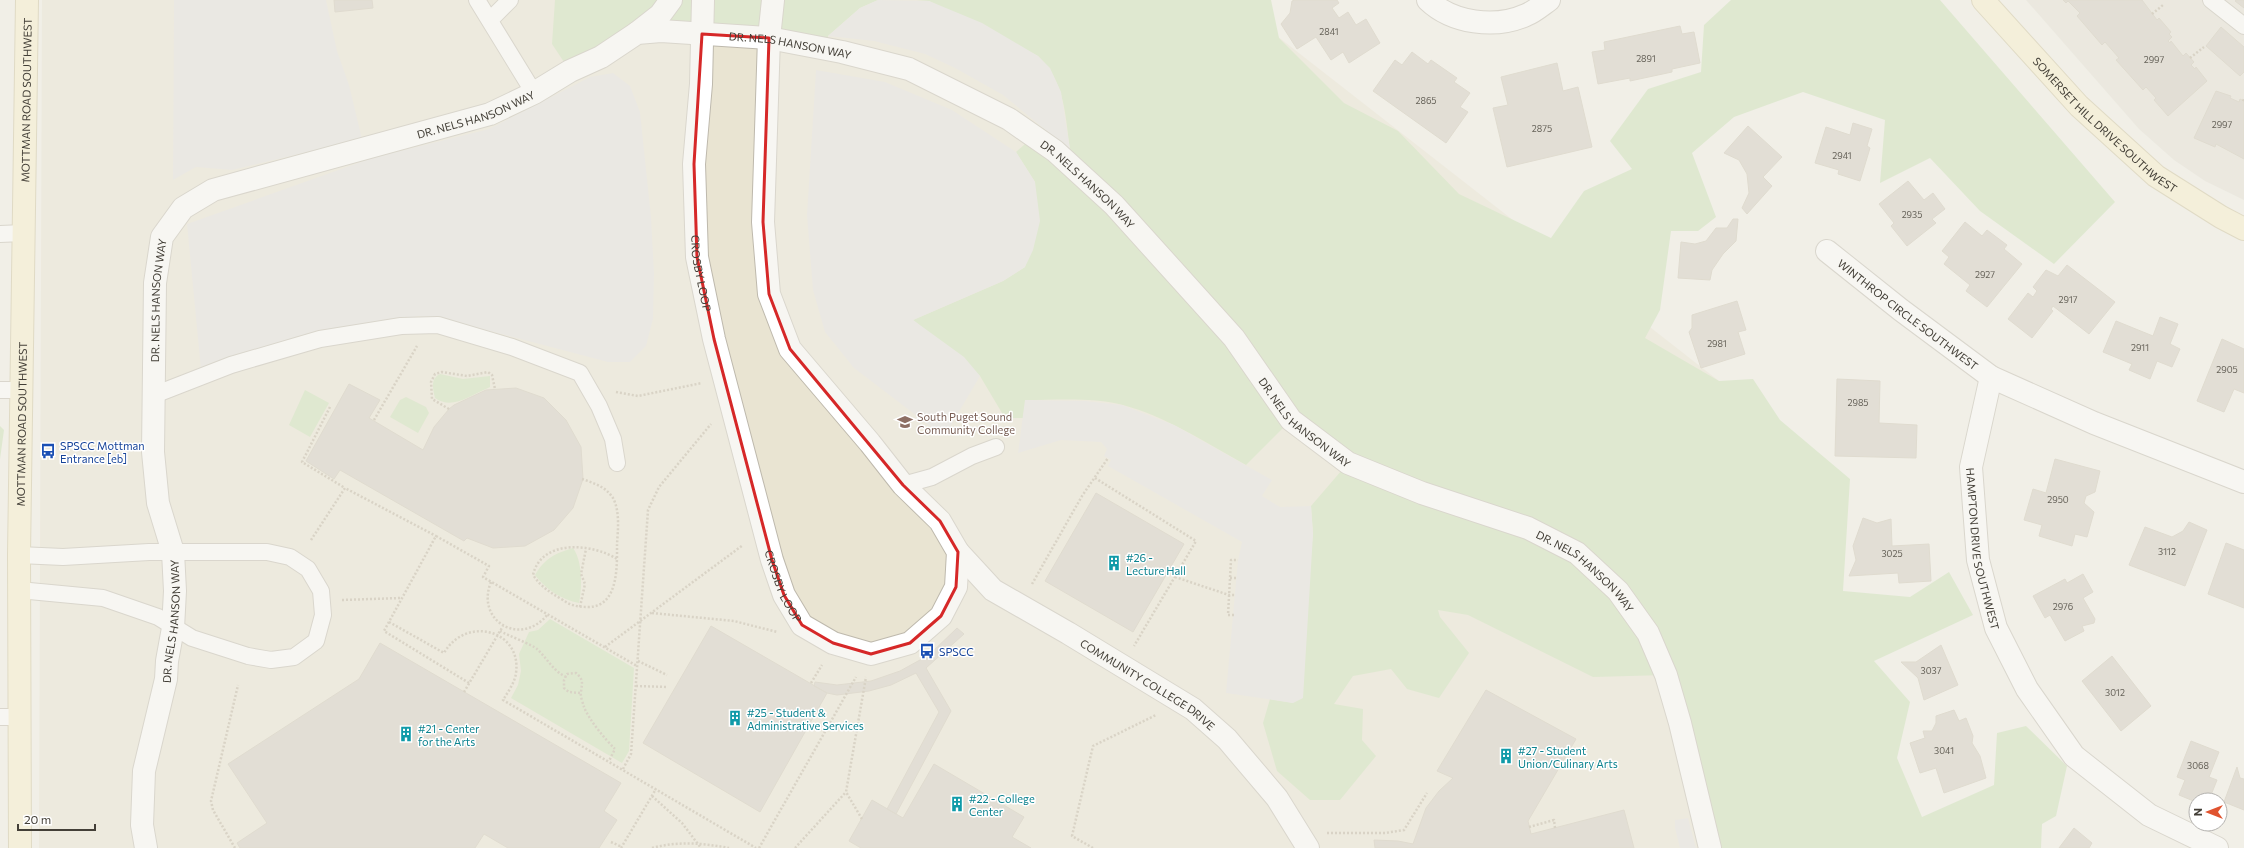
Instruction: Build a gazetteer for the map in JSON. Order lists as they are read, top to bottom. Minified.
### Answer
{"streets":{"street":["DR. NELS HANSON WAY","MOTTMAN ROAD SOUTHWEST","SOMERSET HILL DRIVE SOUTHWEST","CROSBY LOOP","WINTHROP CIRCLE SOUTHWEST","HAMPTON DRIVE SOUTHWEST","COMMUNITY COLLEGE DRIVE"]},"crossings":[["DR. NELS HANSON WAY","CROSBY LOOP"],["CROSBY LOOP","COMMUNITY COLLEGE DRIVE"],["WINTHROP CIRCLE SOUTHWEST","HAMPTON DRIVE SOUTHWEST"]],"places":{"school or university":["South Puget Sound Community College"],"bus stop":["SPSCC Mottman Entrance [eb]","SPSCC"],"building":["#26 - Lecture Hall","#25 - Student & Administrative Services","#21 - Center for the Arts","#27 - Student Union/Culinary Arts","#22 - College Center"]},"house_numbers":["2841","2891","2997","2865","2997","2875","2941","2935","2927","2917","2981","2911","2905","2985","2950","3112","3025","2976","3037","3012","3041","3068"],"scale_bar":"20 m","north":"left"}
